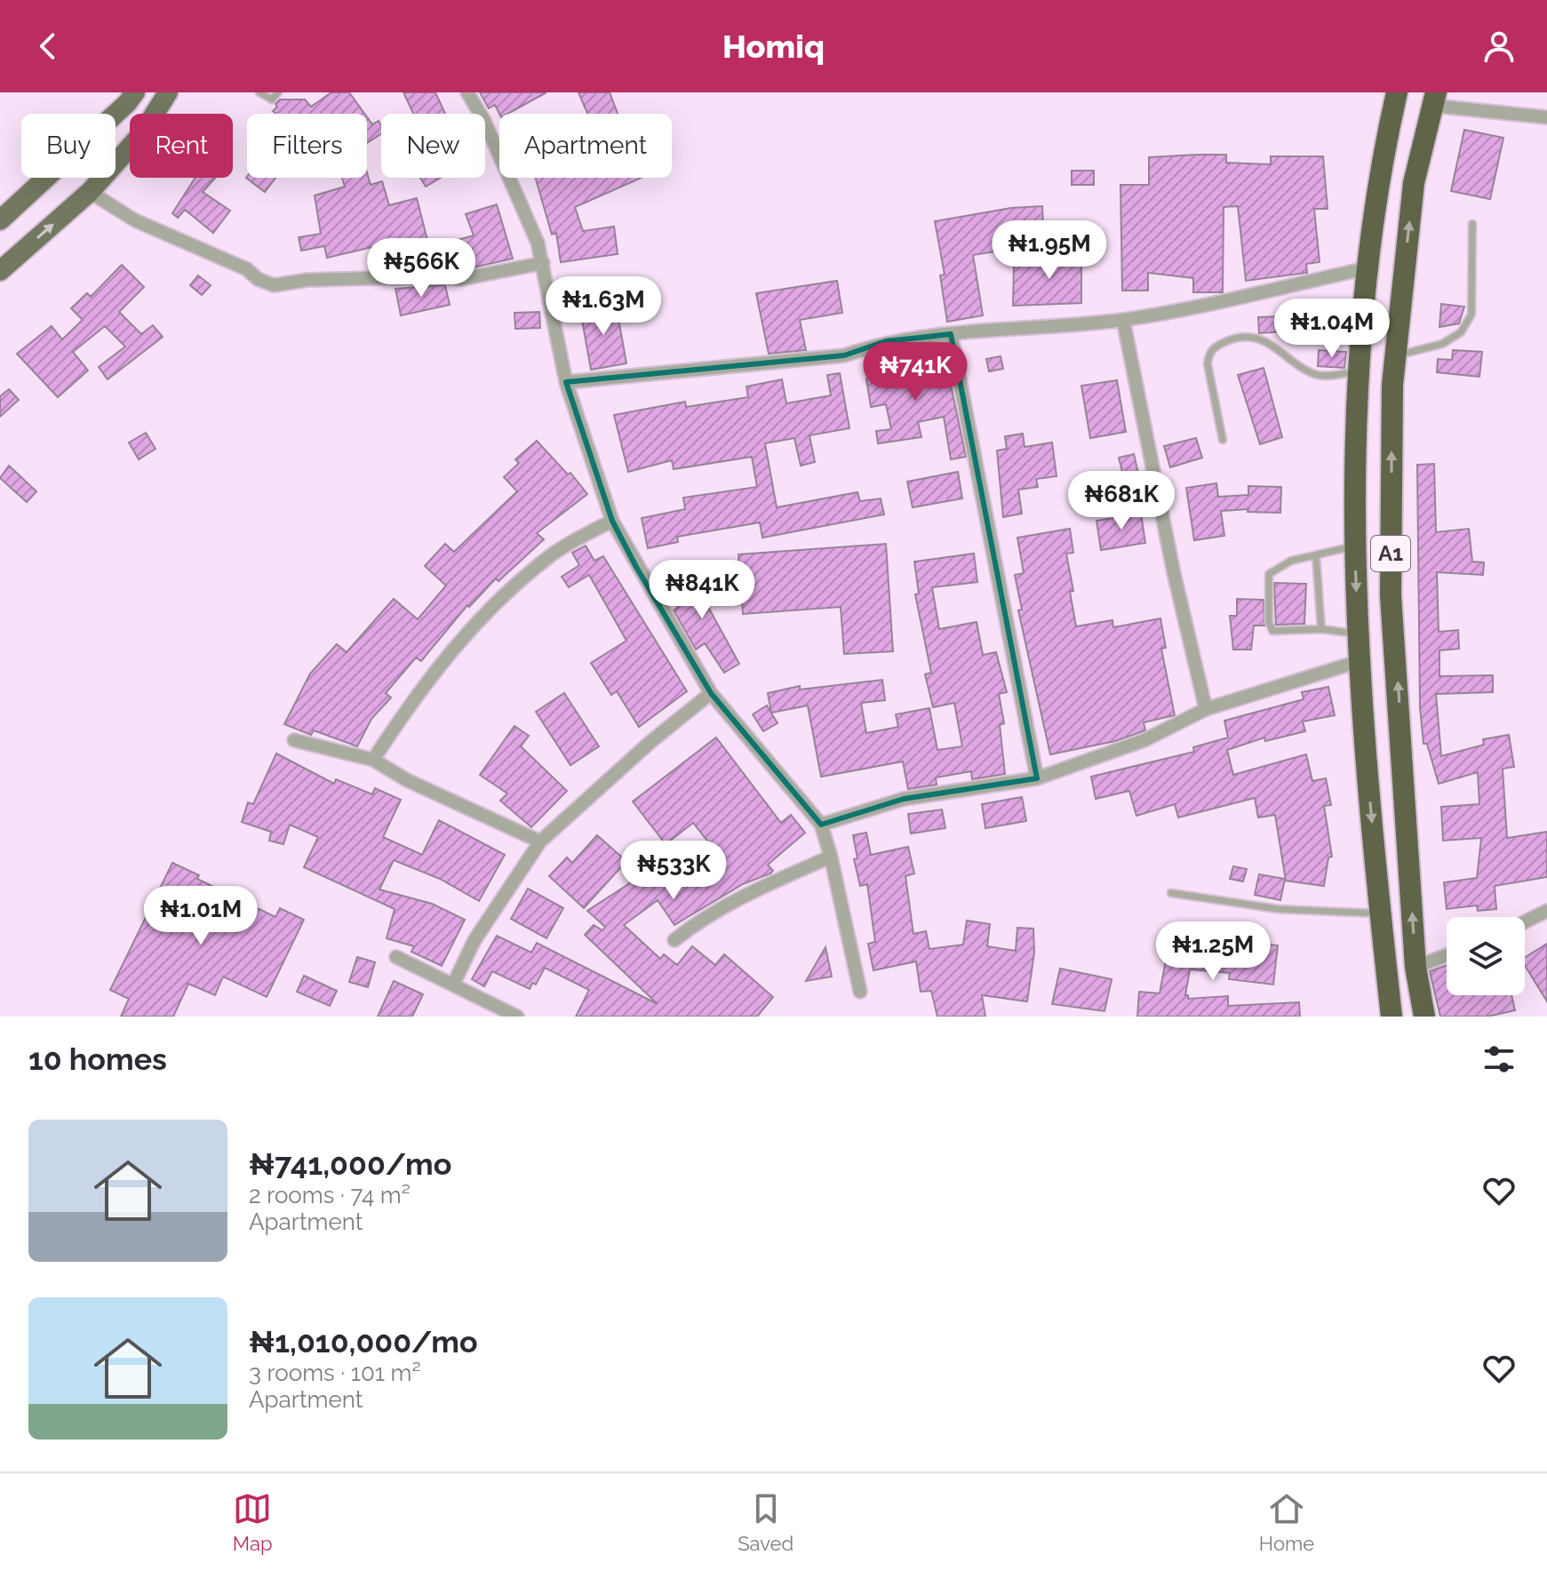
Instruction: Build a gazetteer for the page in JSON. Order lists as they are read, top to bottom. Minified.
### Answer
{"streets":{"highway":["A1"]},"page":{"header":"Homiq","chip":["Buy","Rent","Filters","New","Apartment"],"price":["₦1.95M","₦566K","₦1.63M","₦1.04M","₦741K","₦681K","₦841K","₦533K","₦1.01M","₦1.25M"],"heading":"10 homes","list":[{"name":"₦741,000/mo","note":"2 rooms · 74 m² · Apartment"},{"name":"₦1,010,000/mo","note":"3 rooms · 101 m² · Apartment"}],"tabs":["Map","Saved","Home"]}}
